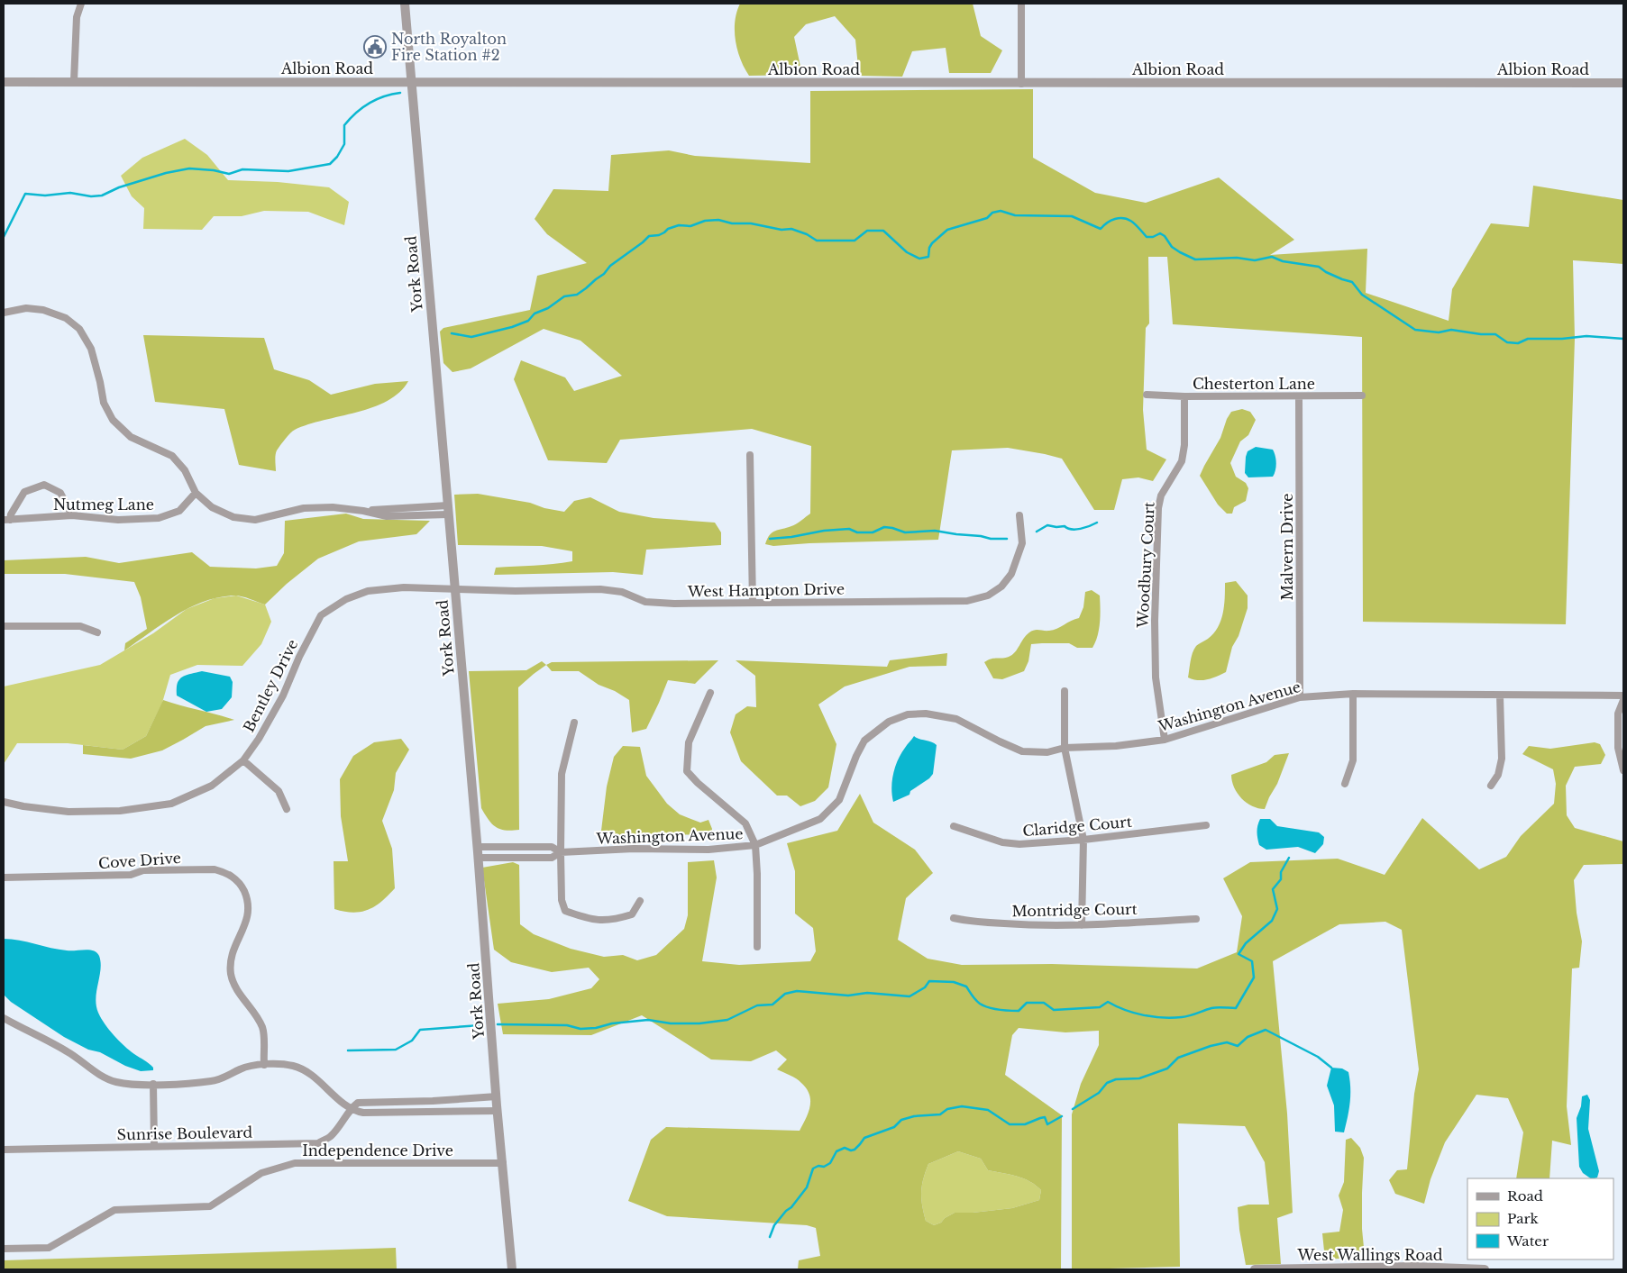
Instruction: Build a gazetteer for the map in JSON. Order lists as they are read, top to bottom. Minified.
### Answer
{"streets":{"street":["Albion Road","York Road","Chesterton Lane","Nutmeg Lane","Malvern Drive","Woodbury Court","West Hampton Drive","Bentley Drive","Washington Avenue","Claridge Court","Cove Drive","Montridge Court","Sunrise Boulevard","Independence Drive","West Wallings Road"]},"crossings":[["Albion Road","York Road"],["York Road","West Hampton Drive"],["York Road","Bentley Drive"],["York Road","Washington Avenue"],["York Road","Independence Drive"],["Chesterton Lane","Malvern Drive"],["Chesterton Lane","Woodbury Court"],["Malvern Drive","Washington Avenue"],["Woodbury Court","Washington Avenue"],["West Hampton Drive","Bentley Drive"]],"places":{"public building":["North Royalton Fire Station #2"]},"legend":["Road","Park","Water"]}
